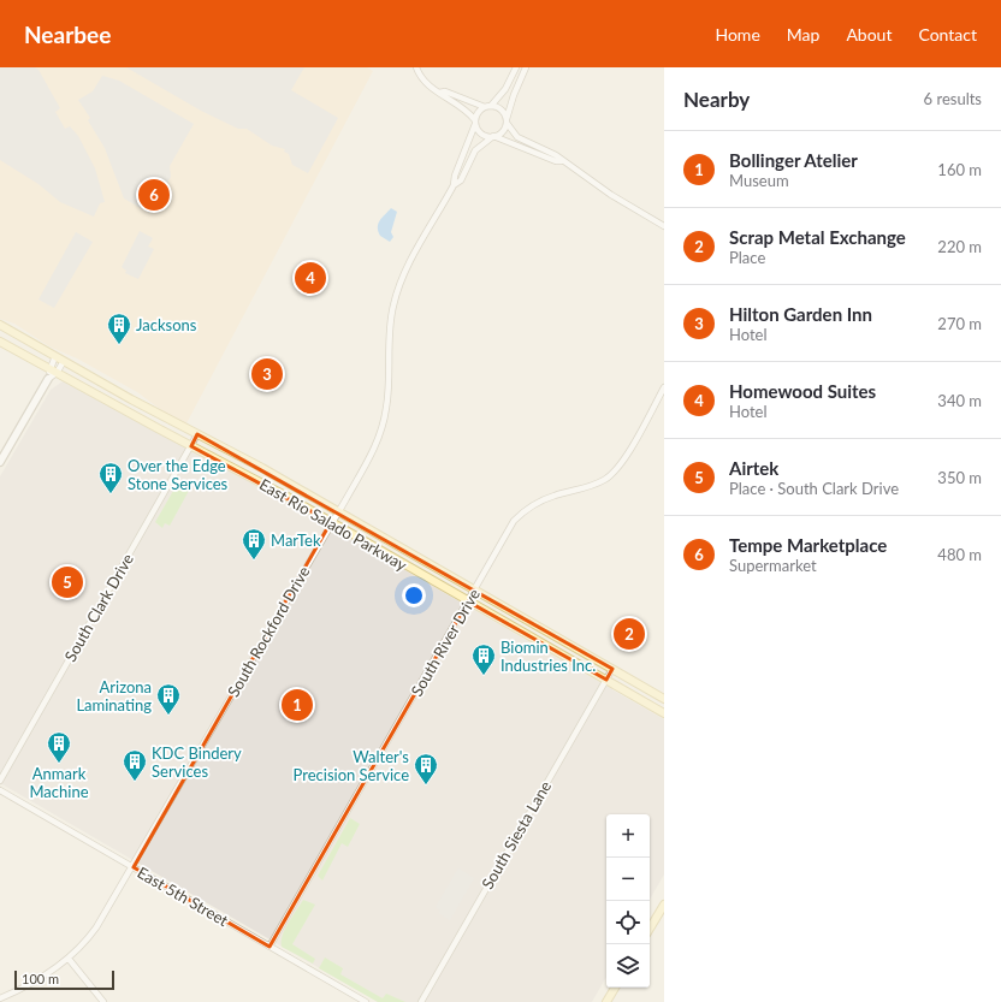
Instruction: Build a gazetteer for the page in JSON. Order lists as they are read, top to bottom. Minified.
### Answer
{"streets":{"main road":["East Rio Salado Parkway"],"street":["South Clark Drive","South Rockford Drive","South River Drive","South Siesta Lane","East 5th Street"]},"crossings":[["East Rio Salado Parkway","South Clark Drive"],["East Rio Salado Parkway","South Rockford Drive"],["East Rio Salado Parkway","South River Drive"],["East Rio Salado Parkway","South Siesta Lane"],["South Rockford Drive","East 5th Street"],["South River Drive","East 5th Street"]],"places":{"building":["Jacksons","Over the Edge Stone Services","MarTek","Biomin Industries Inc.","Arizona Laminating","Anmark Machine","KDC Bindery Services","Walter's Precision Service"]},"scale_bar":"100 m","page":{"header":"Nearbee","nav":["Home","Map","About","Contact"],"heading":["Nearby","6 results"],"list":[{"mark":"1","name":"Bollinger Atelier","note":"Museum","value":"160 m"},{"mark":"2","name":"Scrap Metal Exchange","note":"Place","value":"220 m"},{"mark":"3","name":"Hilton Garden Inn","note":"Hotel","value":"270 m"},{"mark":"4","name":"Homewood Suites","note":"Hotel","value":"340 m"},{"mark":"5","name":"Airtek","note":"Place · South Clark Drive","value":"350 m"},{"mark":"6","name":"Tempe Marketplace","note":"Supermarket","value":"480 m"}],"pins":["6","4","3","5","2","1"],"map_buttons":["+","−"],"scale":"100 m"}}
